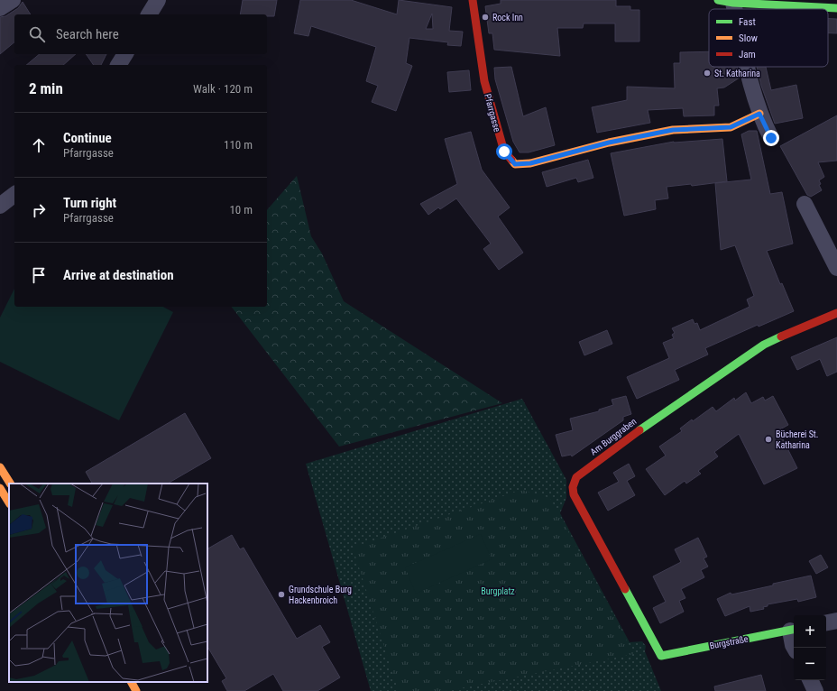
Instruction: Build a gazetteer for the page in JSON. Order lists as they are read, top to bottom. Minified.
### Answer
{"streets":{"street":["Pfarrgasse","Am Burggraben","Burgstraße"]},"crossings":[["Am Burggraben","Burgstraße"]],"parks":["Burgplatz"],"places":["Rock Inn","St. Katharina","Bücherei St. Katharina","Grundschule Burg Hackenbroich"],"legend":["Fast","Slow","Jam"],"page":{"search":"Search here","heading":["2 min","Walk · 120 m"],"list":[["Continue","Pfarrgasse","110 m"],["Turn right","Pfarrgasse","10 m"],"Arrive at destination"],"map_buttons":["+","−"]}}
